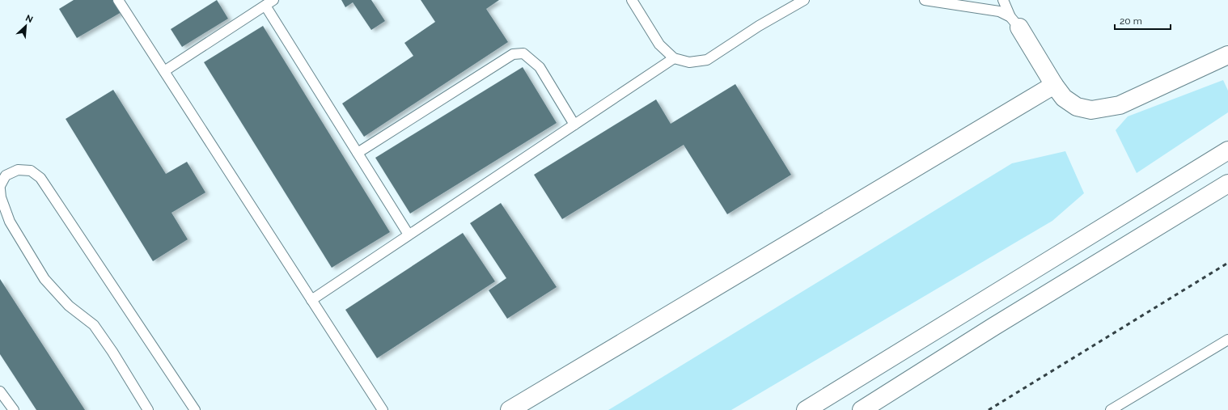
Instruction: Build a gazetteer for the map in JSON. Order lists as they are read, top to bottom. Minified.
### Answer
{"scale_bar":"20 m","north":"top right"}
